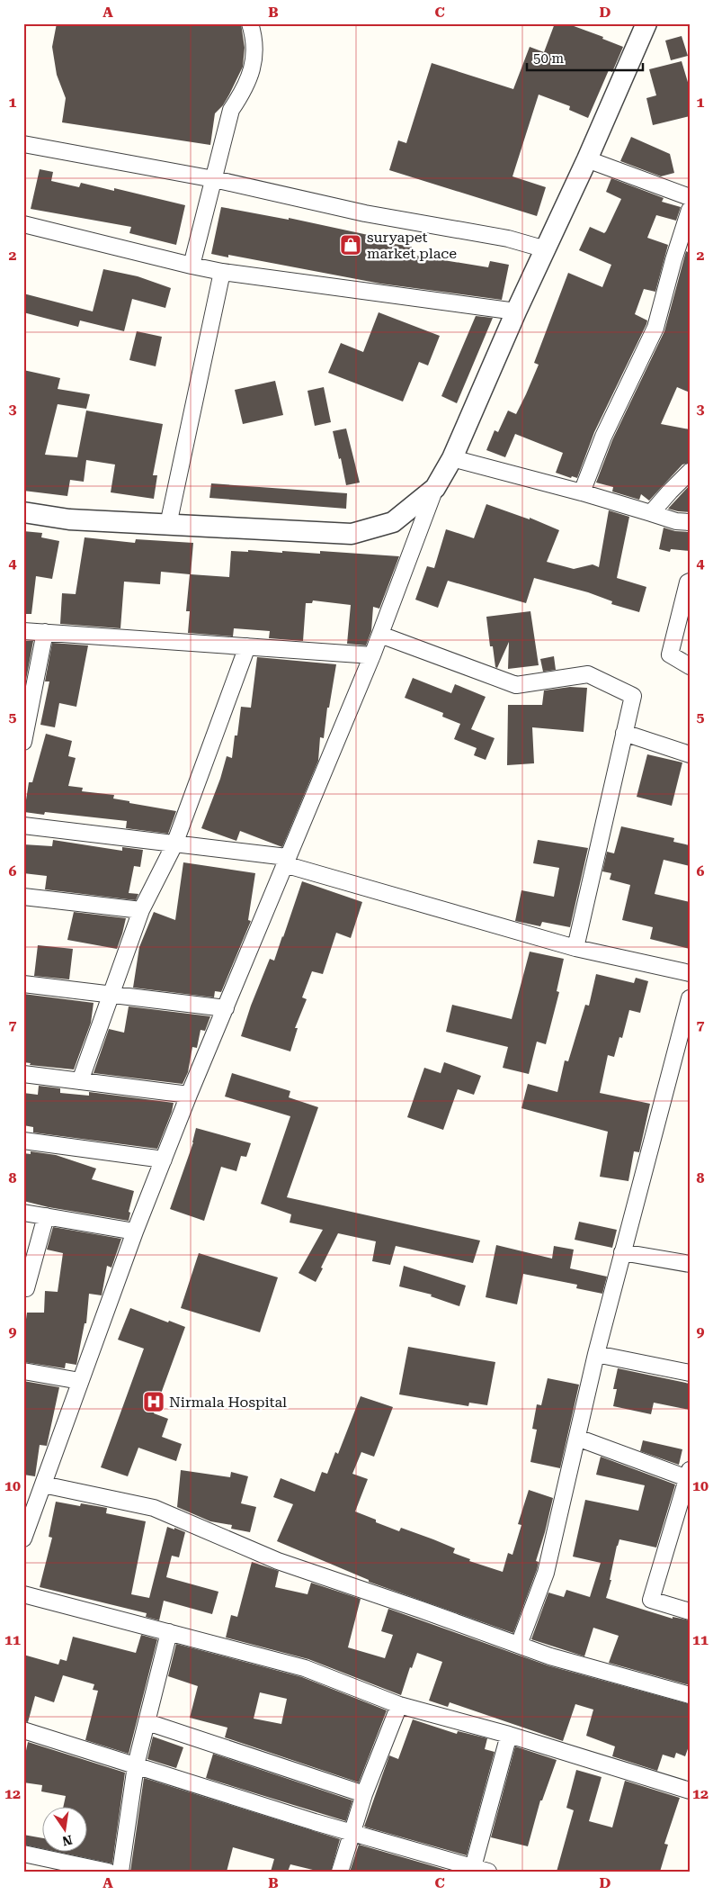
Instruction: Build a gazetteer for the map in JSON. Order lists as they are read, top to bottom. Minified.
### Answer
{"places":{"shop":["suryapet market place"],"hospital":["Nirmala Hospital"]},"scale_bar":"50 m","north":"bottom","grid":{"columns":["A","B","C","D"],"rows":["1","2","3","4","5","6","7","8","9","10","11","12"]}}
